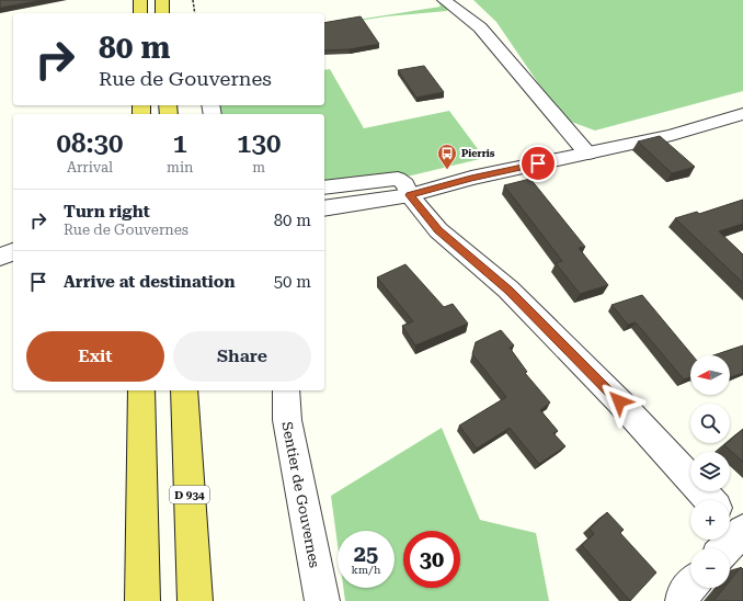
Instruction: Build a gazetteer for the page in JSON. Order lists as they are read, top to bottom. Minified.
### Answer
{"streets":{"highway":["D 934"],"street":["Sentier de Gouvernes"]},"places":{"bus stop":["Pierris"]},"north":"left","page":{"turn":["80 m","Rue de Gouvernes"],"eta":["08:30","Arrival","1","min","130","m"],"list":[{"name":"Turn right","note":"Rue de Gouvernes","value":"80 m"},{"name":"Arrive at destination","value":"50 m"}],"buttons":["Exit","Share"],"map_buttons":["+","−"],"speed":"25 km/h","limit":"30"}}
